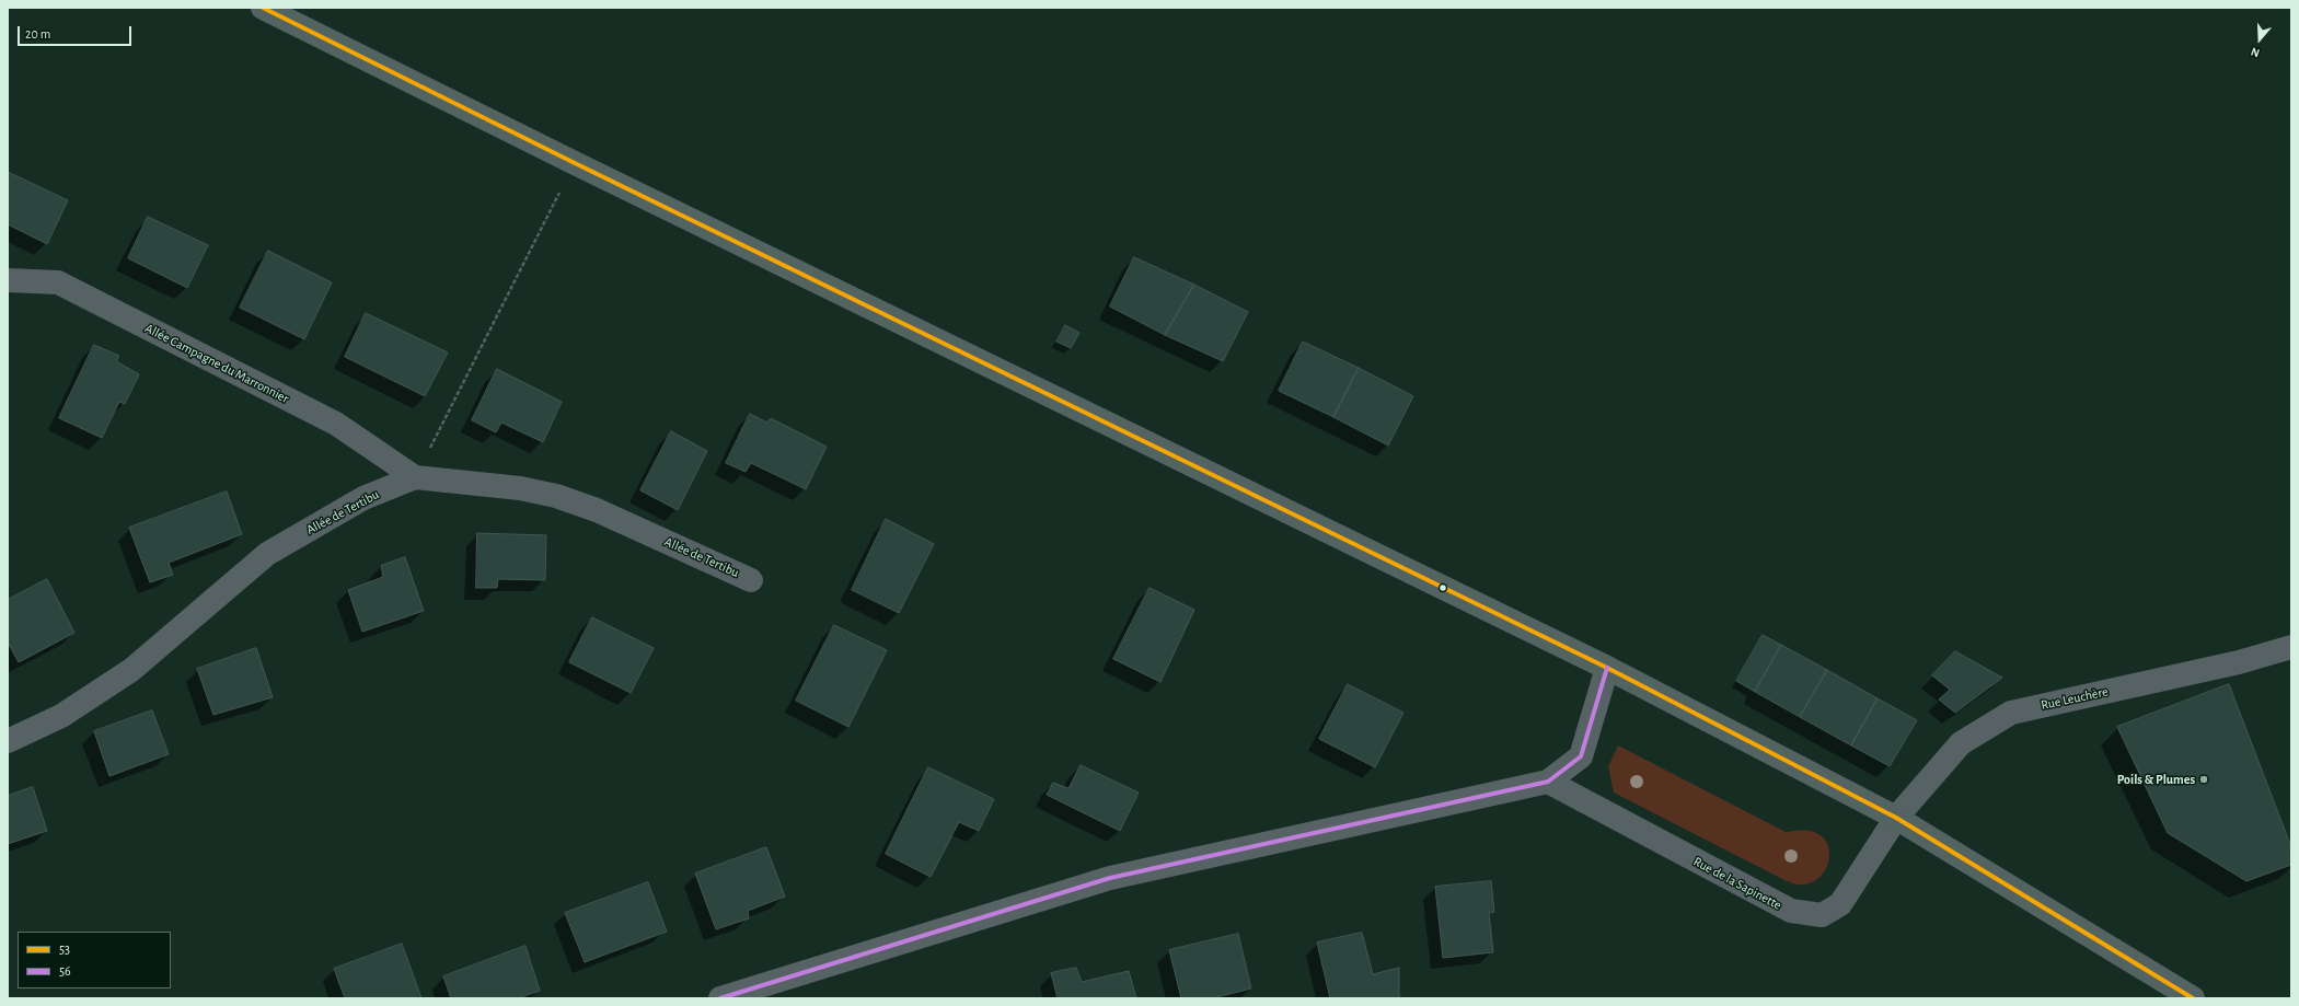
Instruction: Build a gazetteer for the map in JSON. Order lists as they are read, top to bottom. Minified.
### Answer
{"streets":{"street":["Allée Campagne du Marronnier","Allée de Tertibu","Rue Leuchère","Rue de la Sapinette"]},"crossings":[["Allée Campagne du Marronnier","Allée de Tertibu"],["Rue Leuchère","Rue de la Sapinette"]],"places":["Poils & Plumes"],"lines":["transit line 53","transit line 56"],"legend":["53","56"],"scale_bar":"20 m","north":"bottom"}
